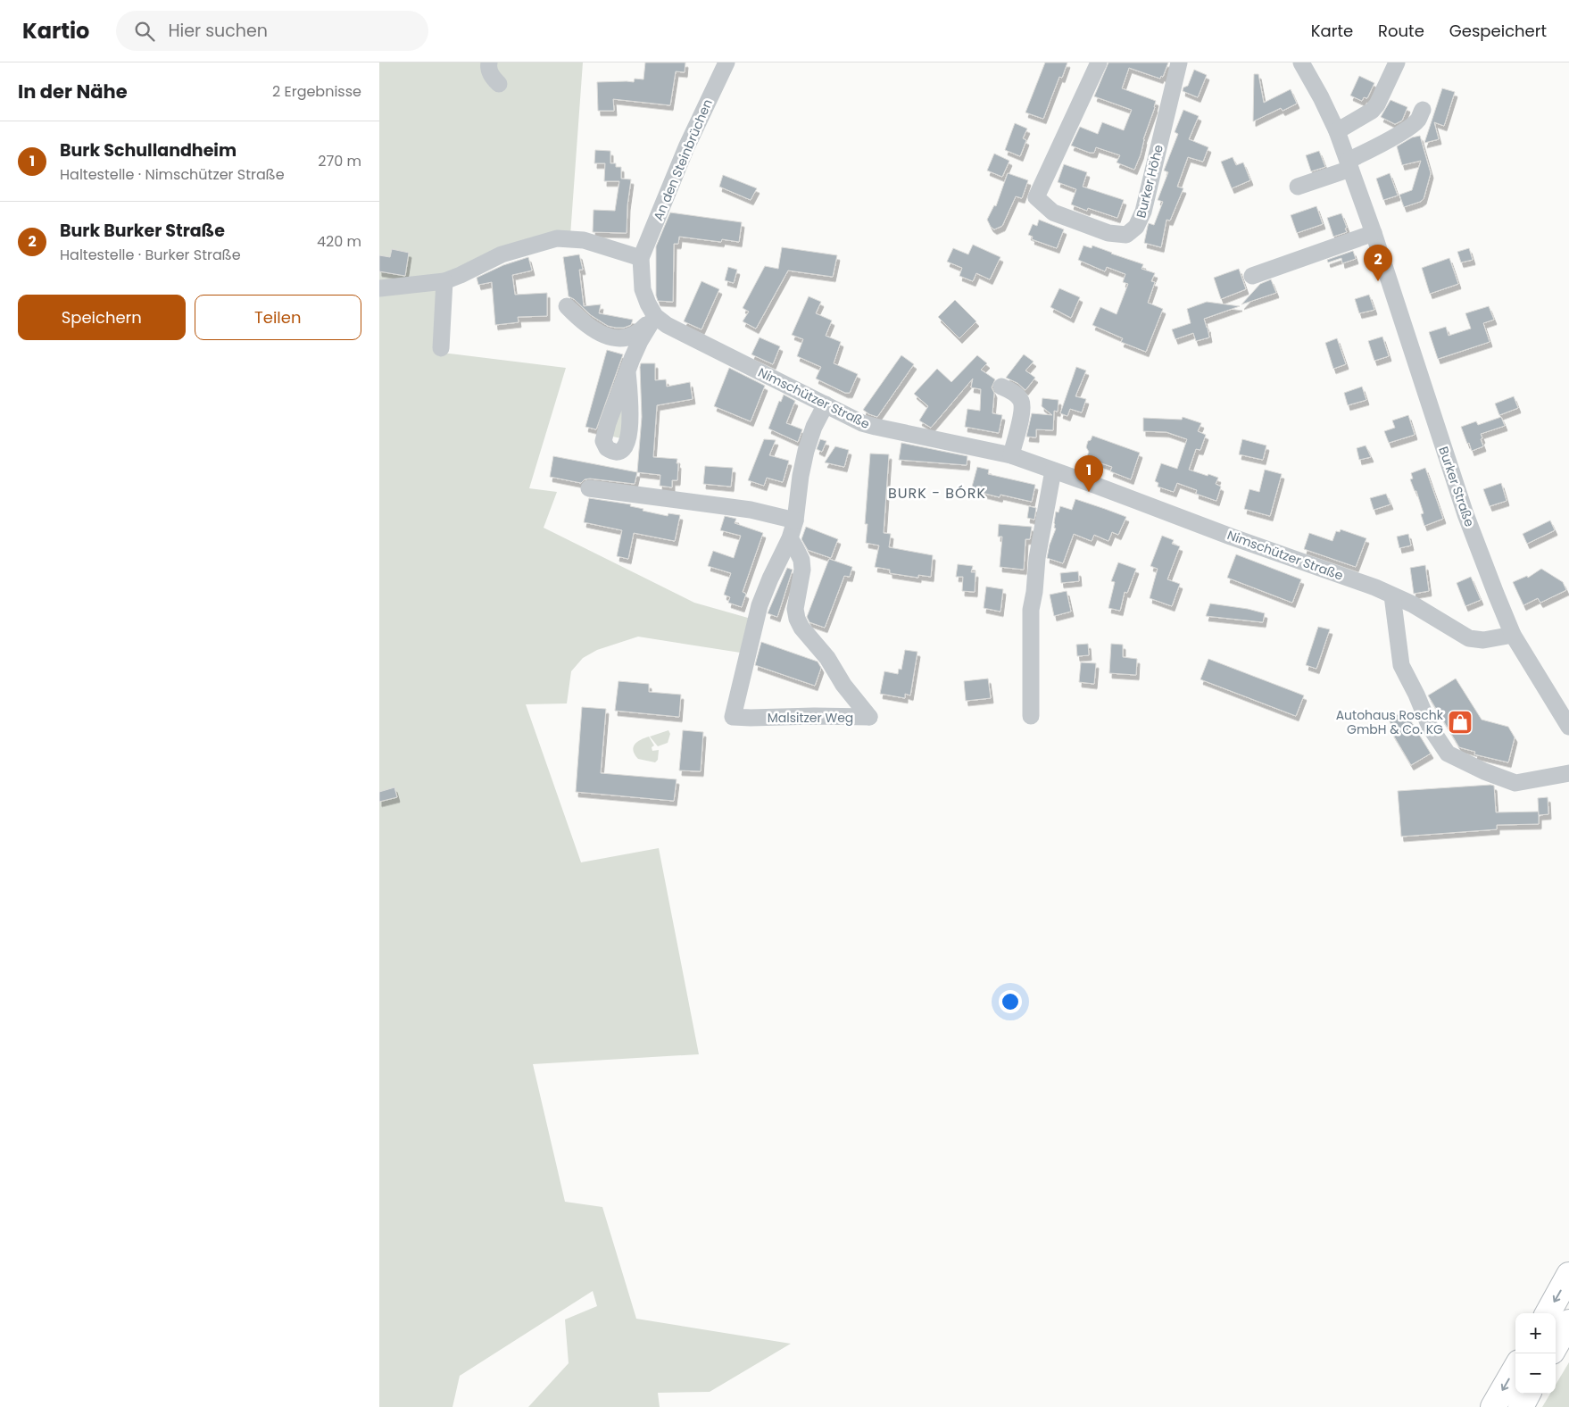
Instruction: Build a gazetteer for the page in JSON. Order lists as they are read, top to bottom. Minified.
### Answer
{"streets":{"street":["An den Steinbrüchen","Burker Höhe","Nimschützer Straße","Burker Straße","Malsitzer Weg"]},"crossings":[["Nimschützer Straße","Burker Straße"],["Nimschützer Straße","Malsitzer Weg"]],"districts":["BURK - BÓRK"],"places":{"shop":["Autohaus Roschk GmbH & Co. KG"]},"page":{"header":"Kartio","search":"Hier suchen","nav":["Karte","Route","Gespeichert"],"heading":["In der Nähe","2 Ergebnisse"],"list":[{"mark":"1","name":"Burk Schullandheim","note":"Haltestelle · Nimschützer Straße","value":"270 m"},{"mark":"2","name":"Burk Burker Straße","note":"Haltestelle · Burker Straße","value":"420 m"}],"pins":["2","1"],"buttons":["Speichern","Teilen"],"map_buttons":["+","−"]}}
